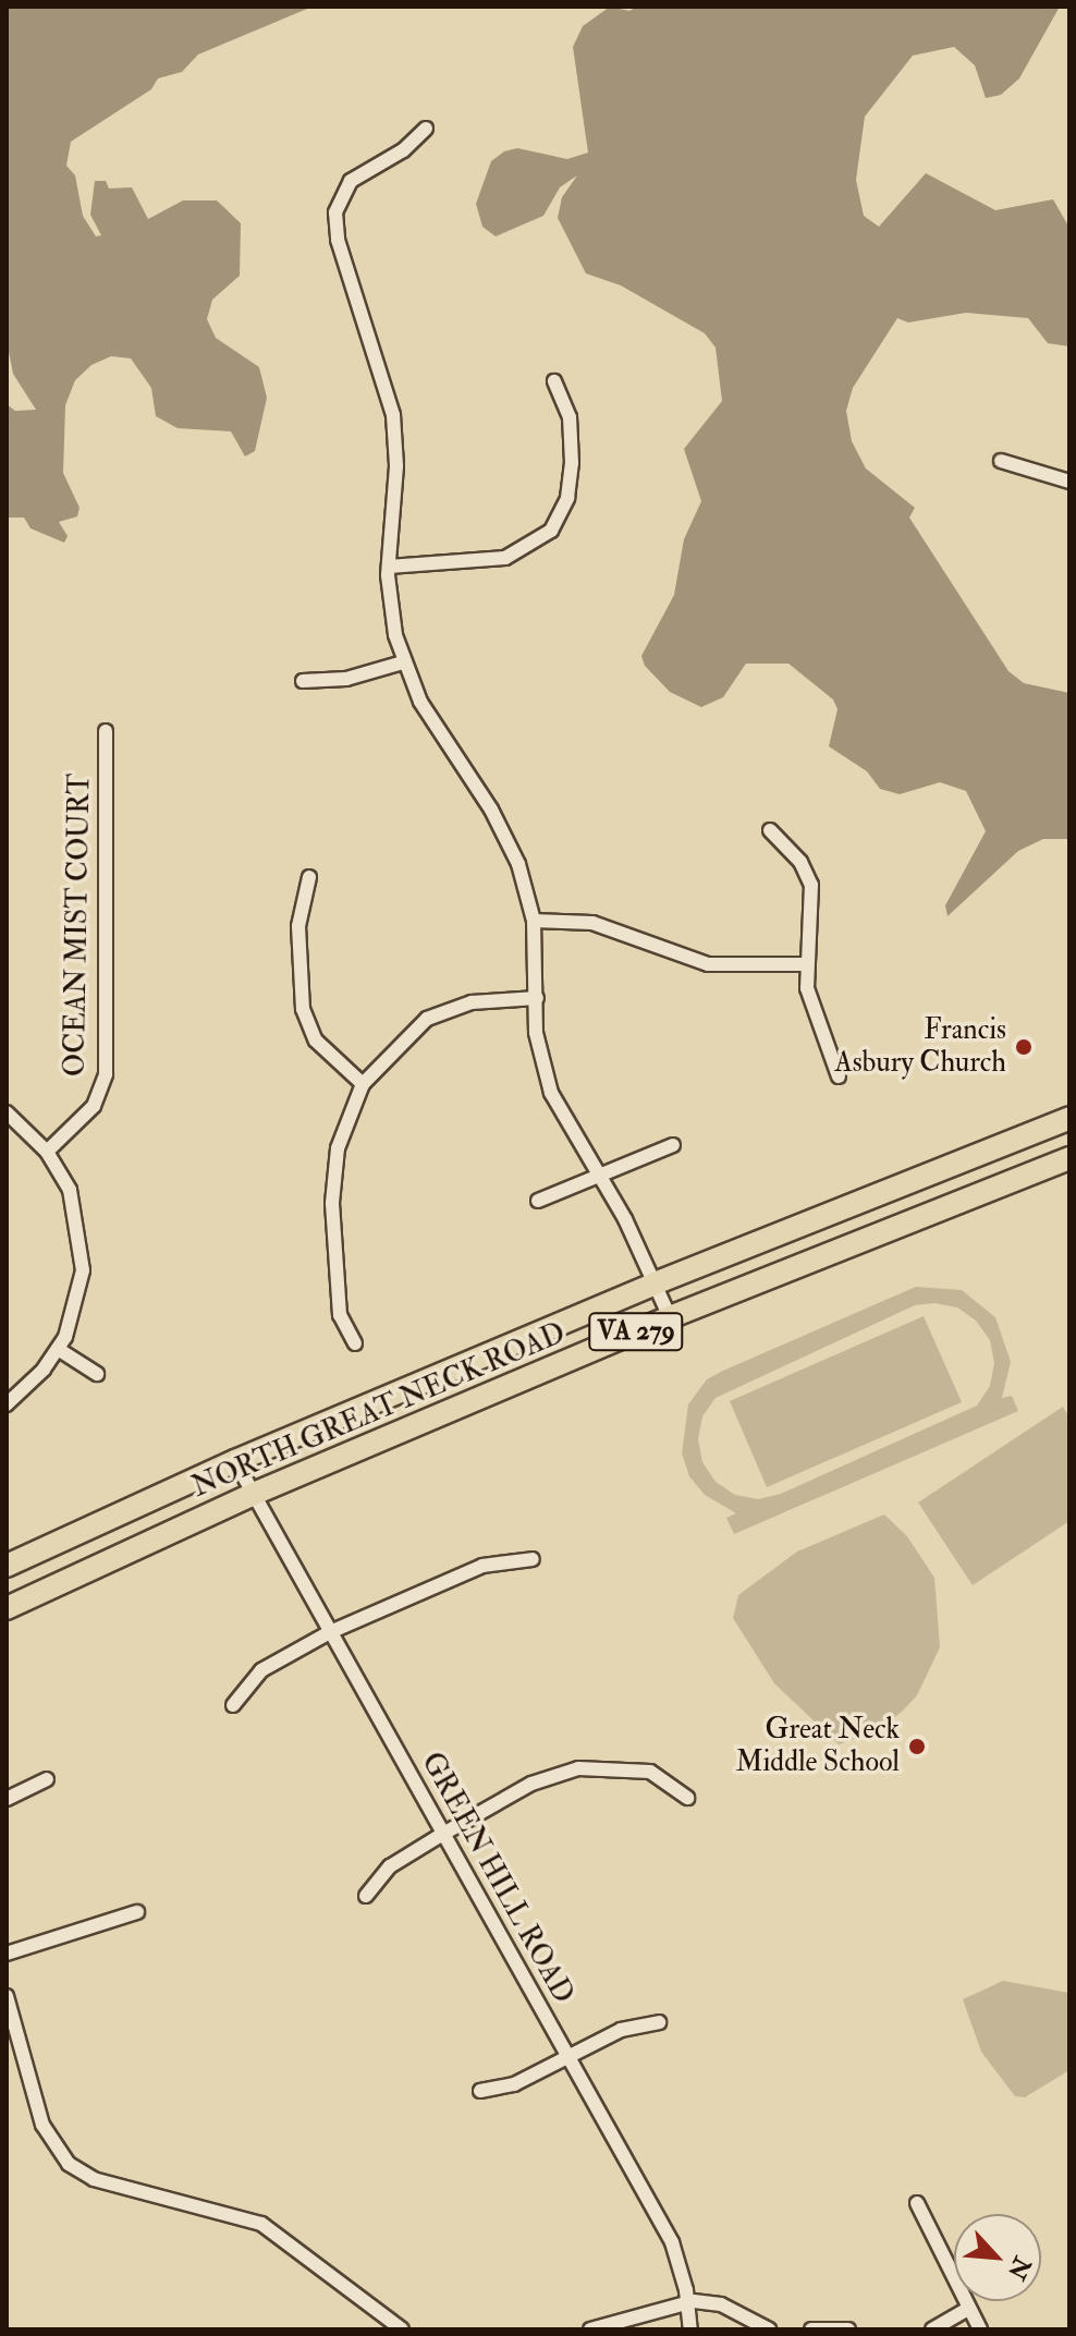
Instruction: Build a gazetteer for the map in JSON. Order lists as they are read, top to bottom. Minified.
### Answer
{"streets":{"main road":["VA 279","NORTH GREAT NECK ROAD"],"street":["OCEAN MIST COURT","GREEN HILL ROAD"]},"crossings":[["NORTH GREAT NECK ROAD","GREEN HILL ROAD"]],"places":["Francis Asbury Church","Great Neck Middle School"],"north":"bottom right"}
